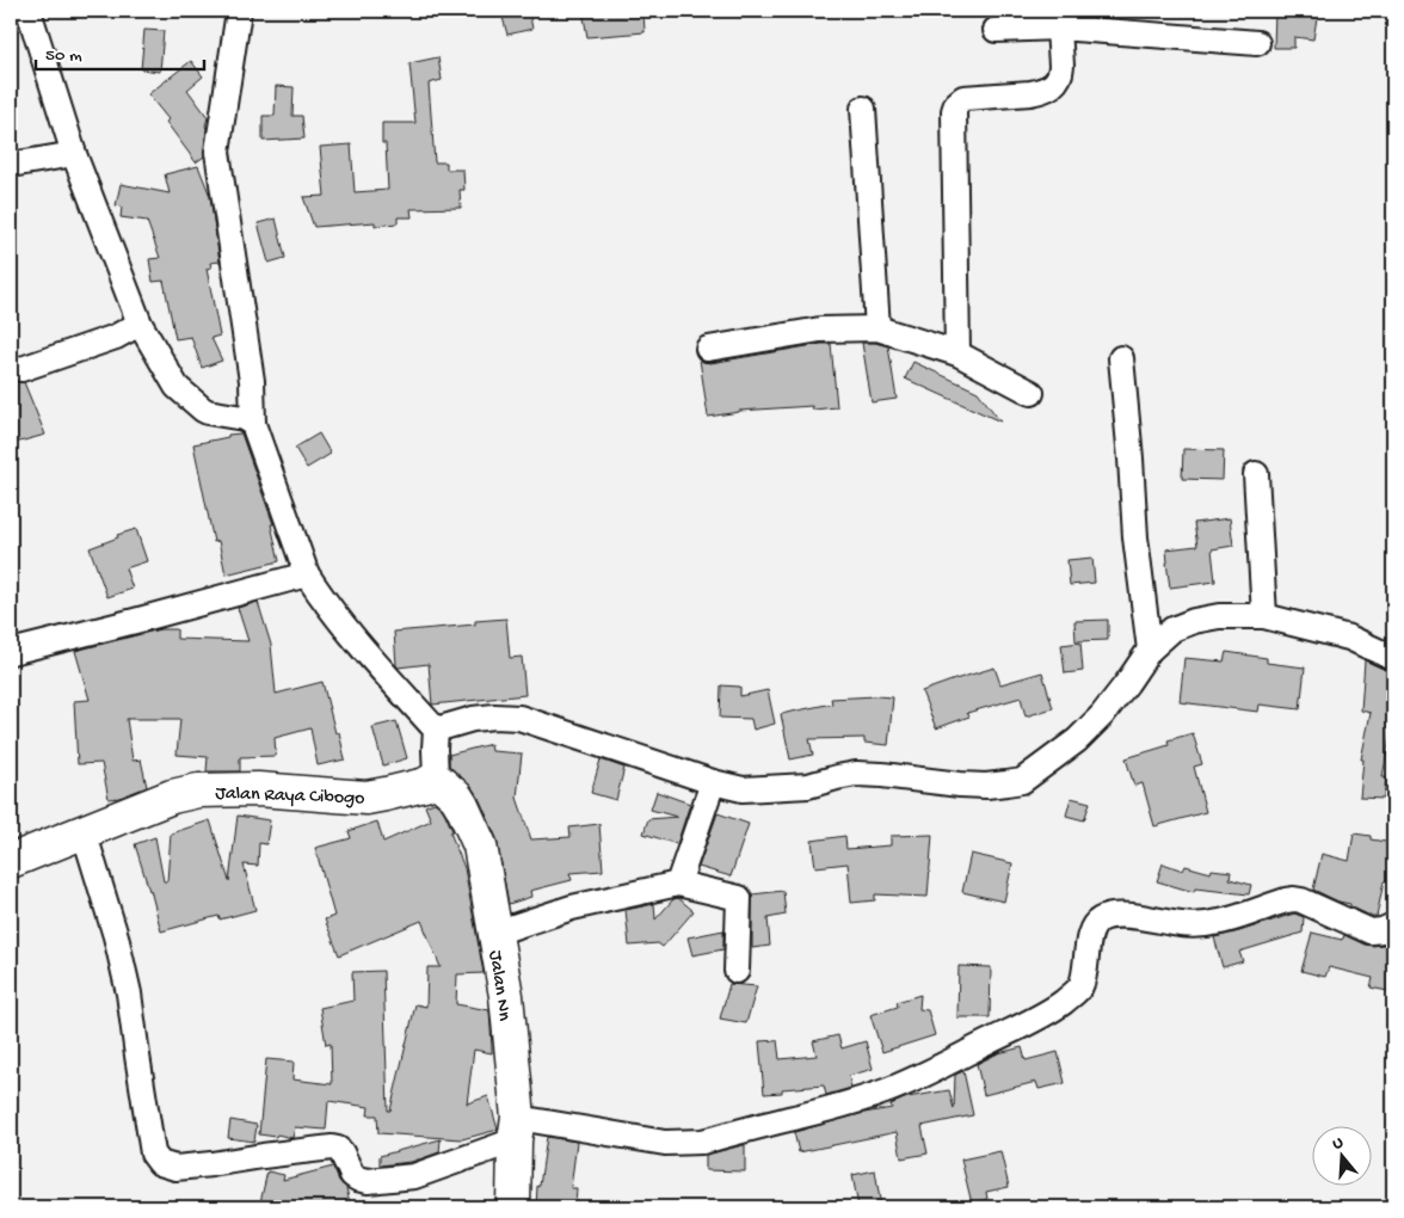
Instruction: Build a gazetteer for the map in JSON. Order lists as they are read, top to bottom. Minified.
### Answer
{"streets":{"street":["Jalan Raya Cibogo","Jalan Nn"]},"crossings":[["Jalan Raya Cibogo","Jalan Nn"]],"scale_bar":"50 m","north":"top"}
